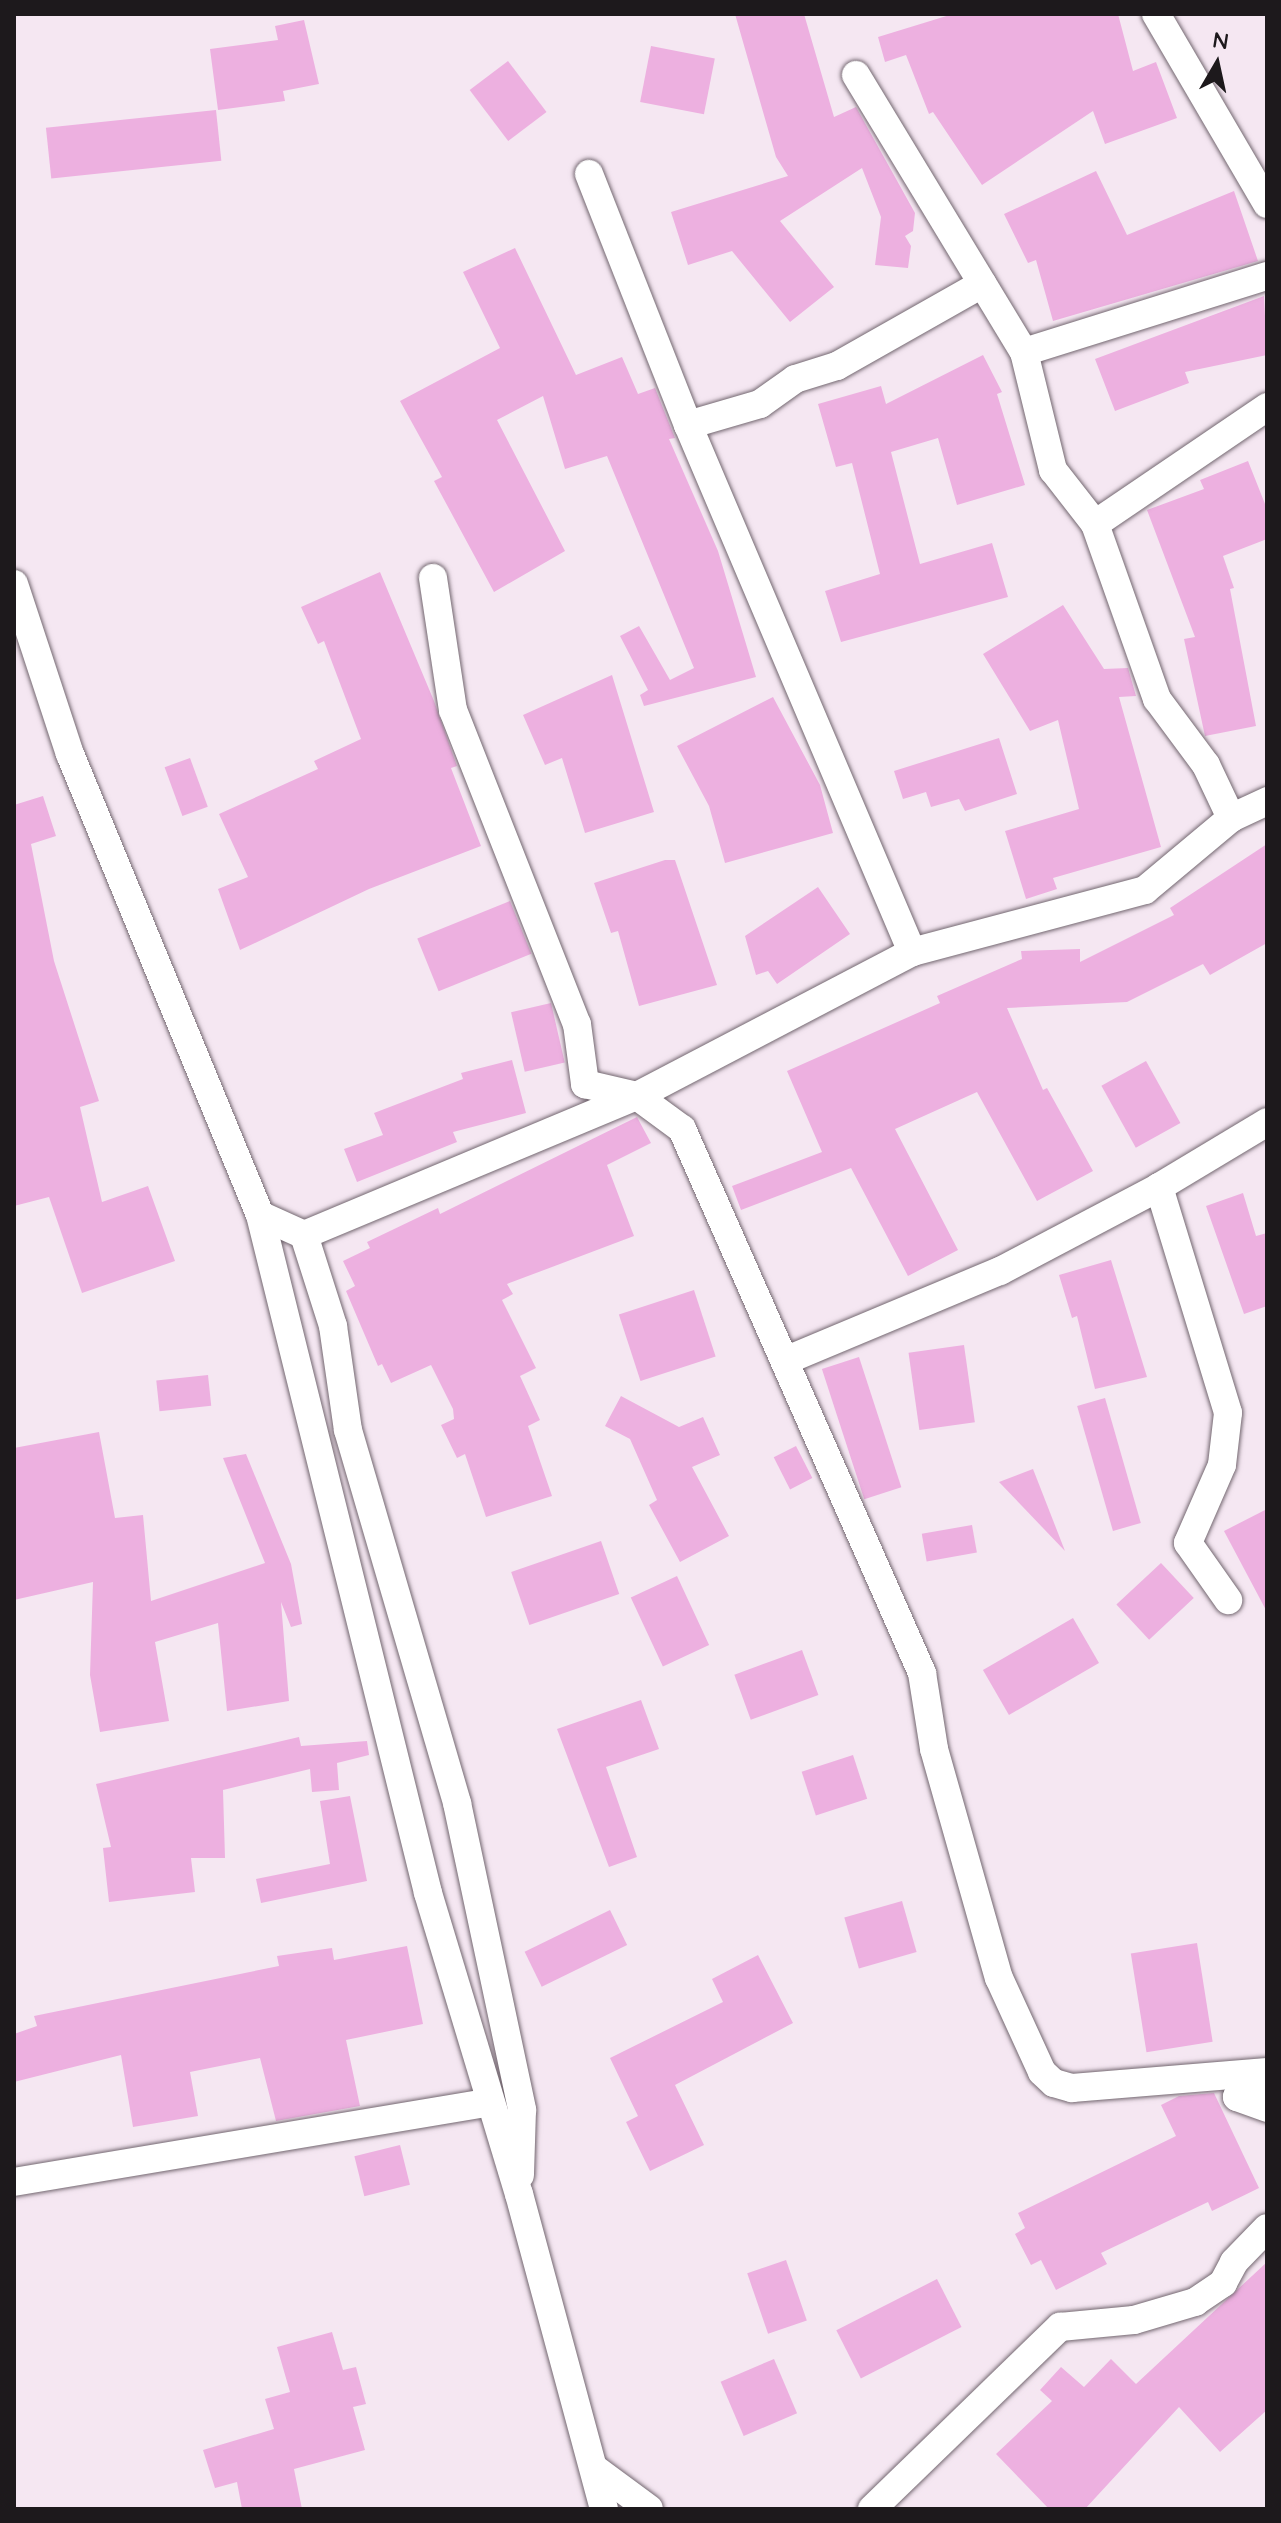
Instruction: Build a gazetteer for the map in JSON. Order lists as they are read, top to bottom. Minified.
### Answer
{"north":"top"}
